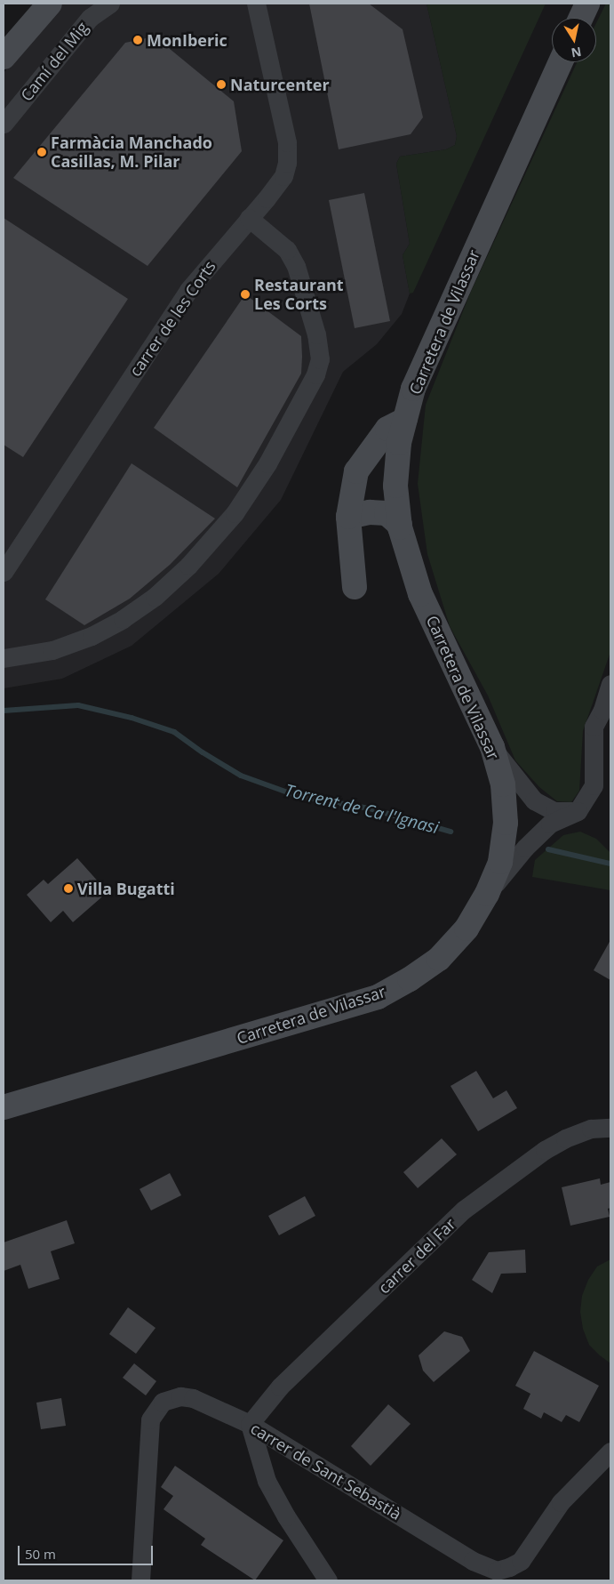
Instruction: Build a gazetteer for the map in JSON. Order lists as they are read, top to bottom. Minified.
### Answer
{"streets":{"street":["Camí del Mig","carrer de les Corts","Carretera de Vilassar","carrer del Far","carrer de Sant Sebastià"]},"crossings":[["carrer del Far","carrer de Sant Sebastià"]],"water":["Torrent de Ca l'Ignasi"],"places":["MonIberic","Naturcenter","Farmàcia Manchado Casillas, M. Pilar","Restaurant Les Corts","Villa Bugatti"],"scale_bar":"50 m","north":"bottom"}
